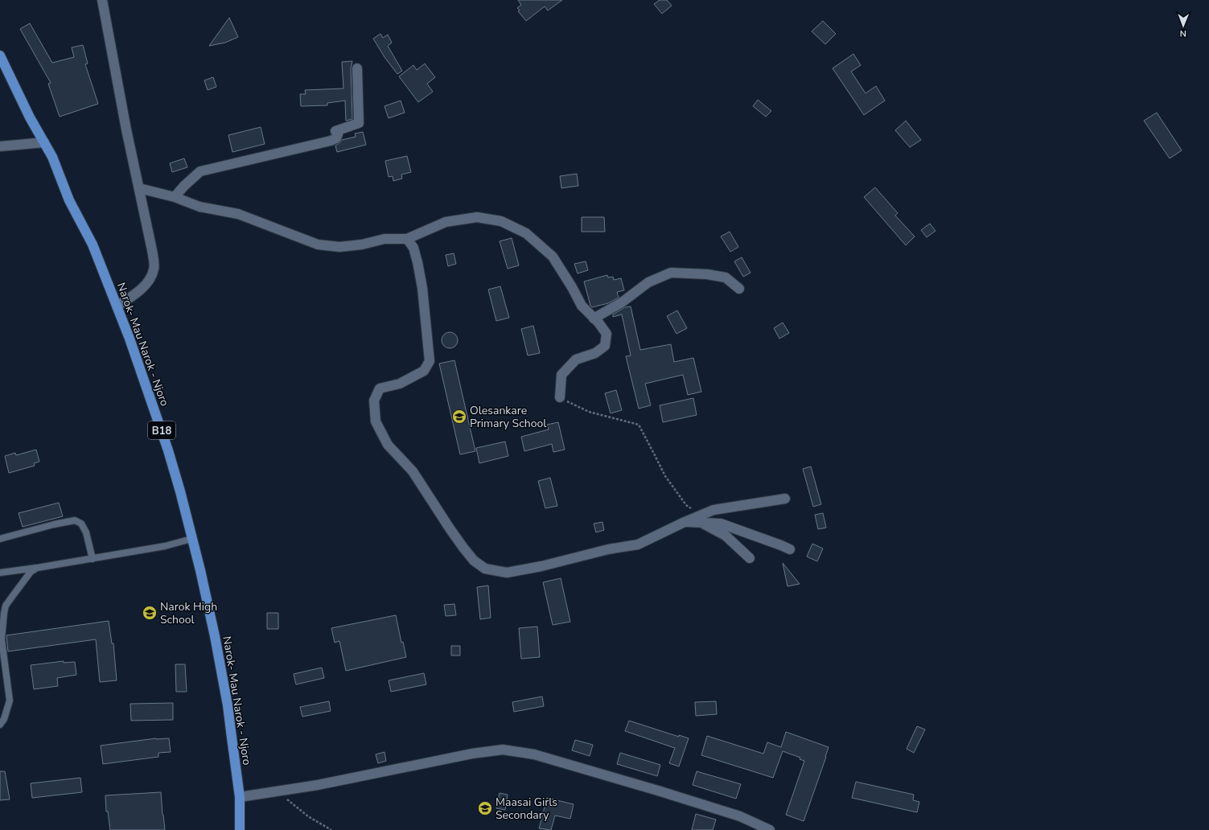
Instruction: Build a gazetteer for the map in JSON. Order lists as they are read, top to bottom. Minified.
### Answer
{"streets":{"highway":["Narok- Mau Narok - Njoro","B18"]},"places":{"school or university":["Olesankare Primary School","Narok High School","Maasai Girls Secondary"]},"north":"bottom"}
